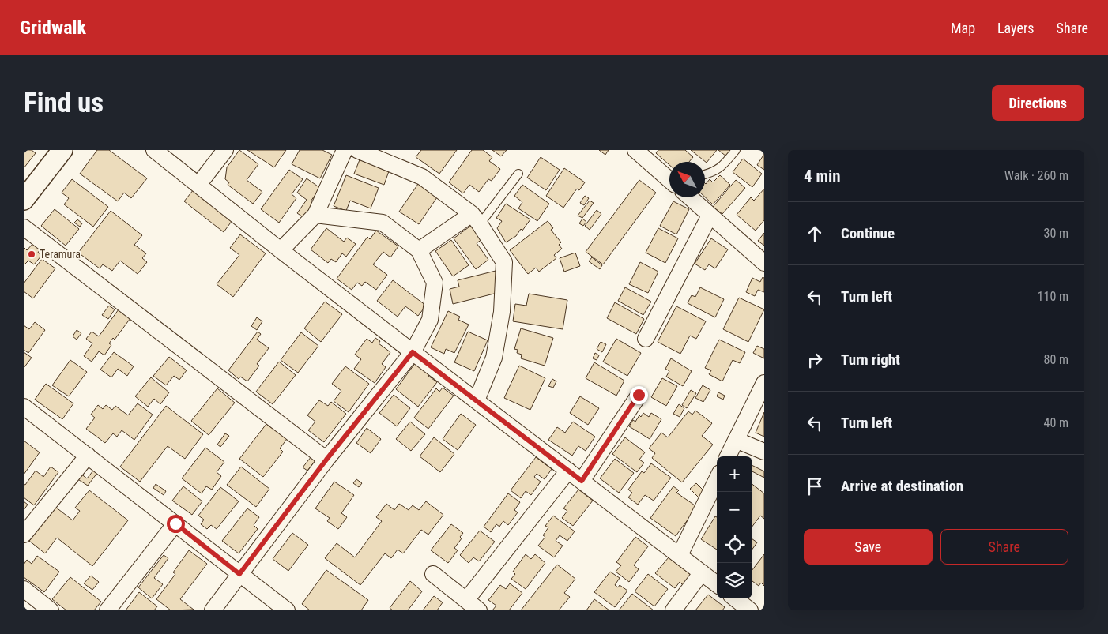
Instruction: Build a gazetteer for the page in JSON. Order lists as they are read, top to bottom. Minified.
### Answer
{"places":["Teramura"],"north":"top left","page":{"header":"Gridwalk","nav":["Map","Layers","Share"],"buttons":["Directions",["Save","Share"]],"title":"Find us","heading":["4 min","Walk · 260 m"],"list":[["Continue","30 m"],["Turn left","110 m"],["Turn right","80 m"],["Turn left","40 m"],"Arrive at destination"],"map_buttons":["+","−"]}}
